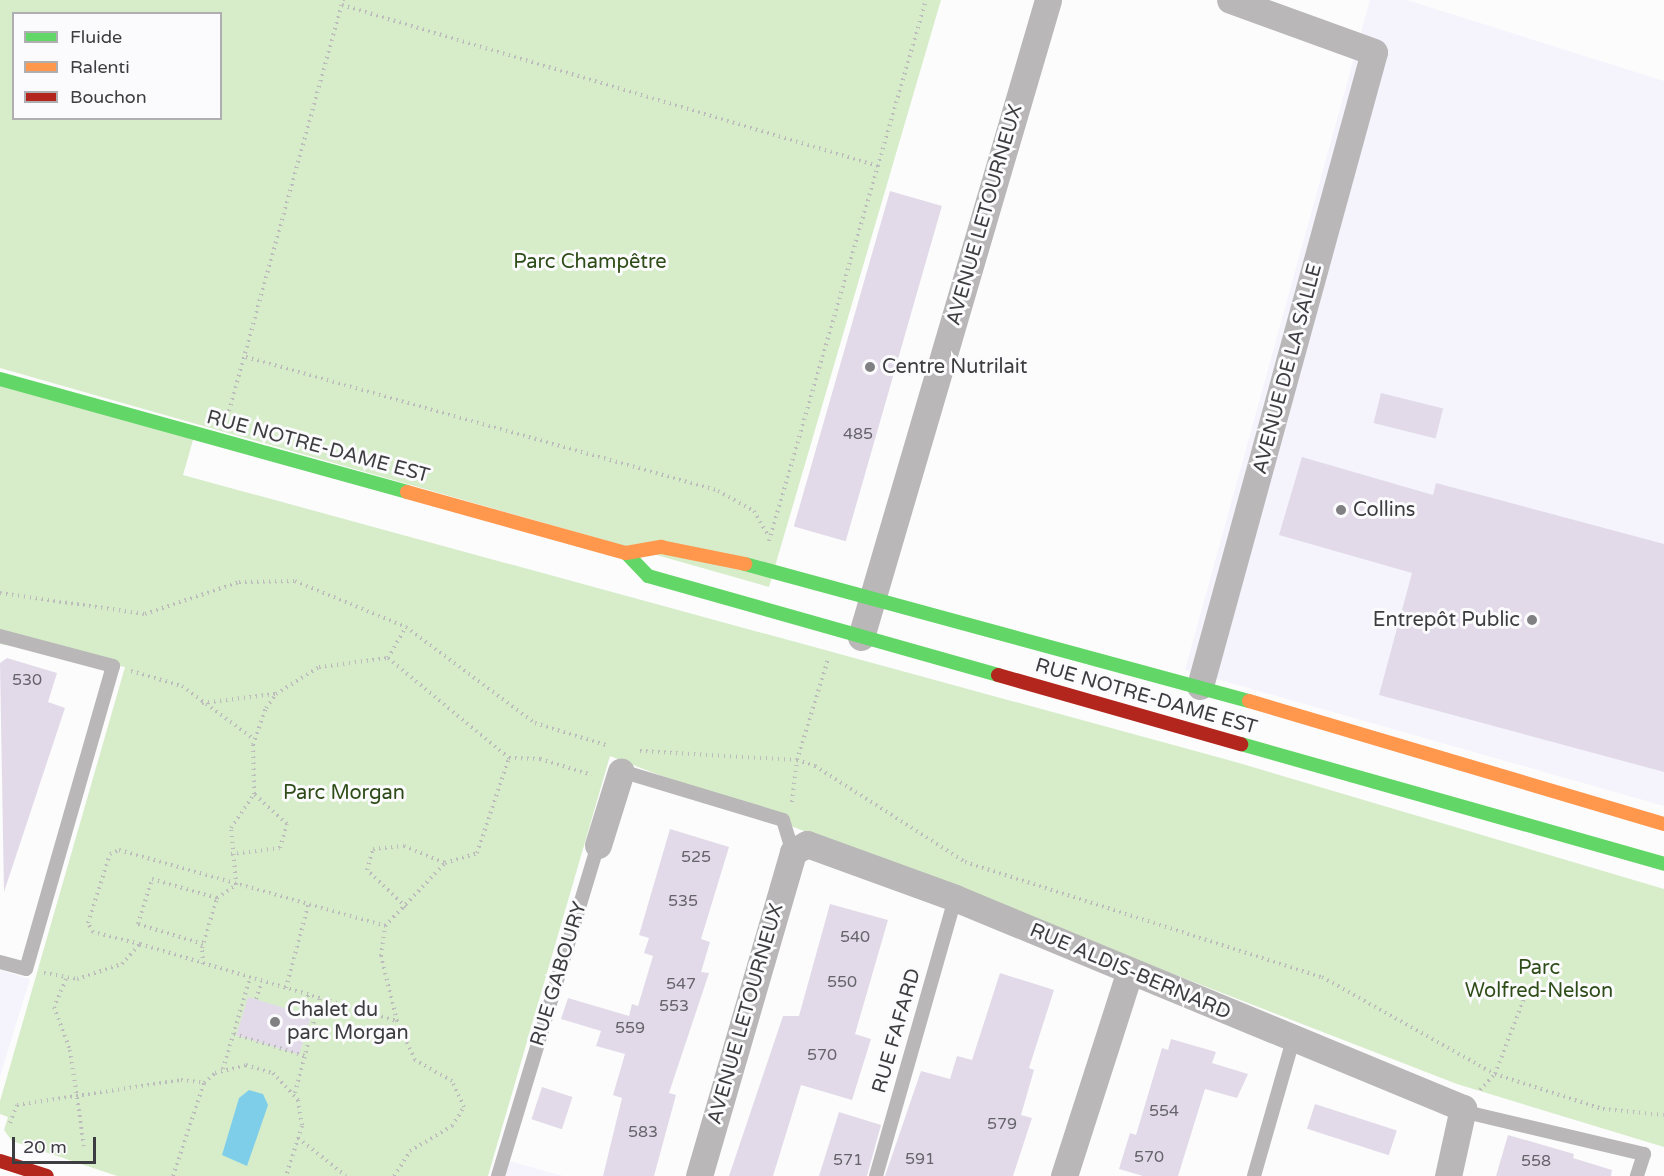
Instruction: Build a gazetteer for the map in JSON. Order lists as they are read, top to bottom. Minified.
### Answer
{"streets":{"main road":["RUE NOTRE-DAME EST"],"street":["AVENUE LETOURNEUX","AVENUE DE LA SALLE","RUE ALDIS-BERNARD","RUE GABOURY"],"lane":["RUE FAFARD"]},"crossings":[["AVENUE LETOURNEUX","RUE NOTRE-DAME EST"],["AVENUE LETOURNEUX","RUE ALDIS-BERNARD"],["AVENUE DE LA SALLE","RUE NOTRE-DAME EST"],["RUE ALDIS-BERNARD","RUE FAFARD"]],"parks":["Parc Champêtre","Parc Morgan","Parc Wolfred-Nelson"],"places":["Centre Nutrilait","Collins","Entrepôt Public","Chalet du parc Morgan"],"house_numbers":["485","530","525","535","540","550","547","553","559","570","554","579","583","570","591","571","558"],"legend":["Fluide","Ralenti","Bouchon"],"scale_bar":"20 m"}
